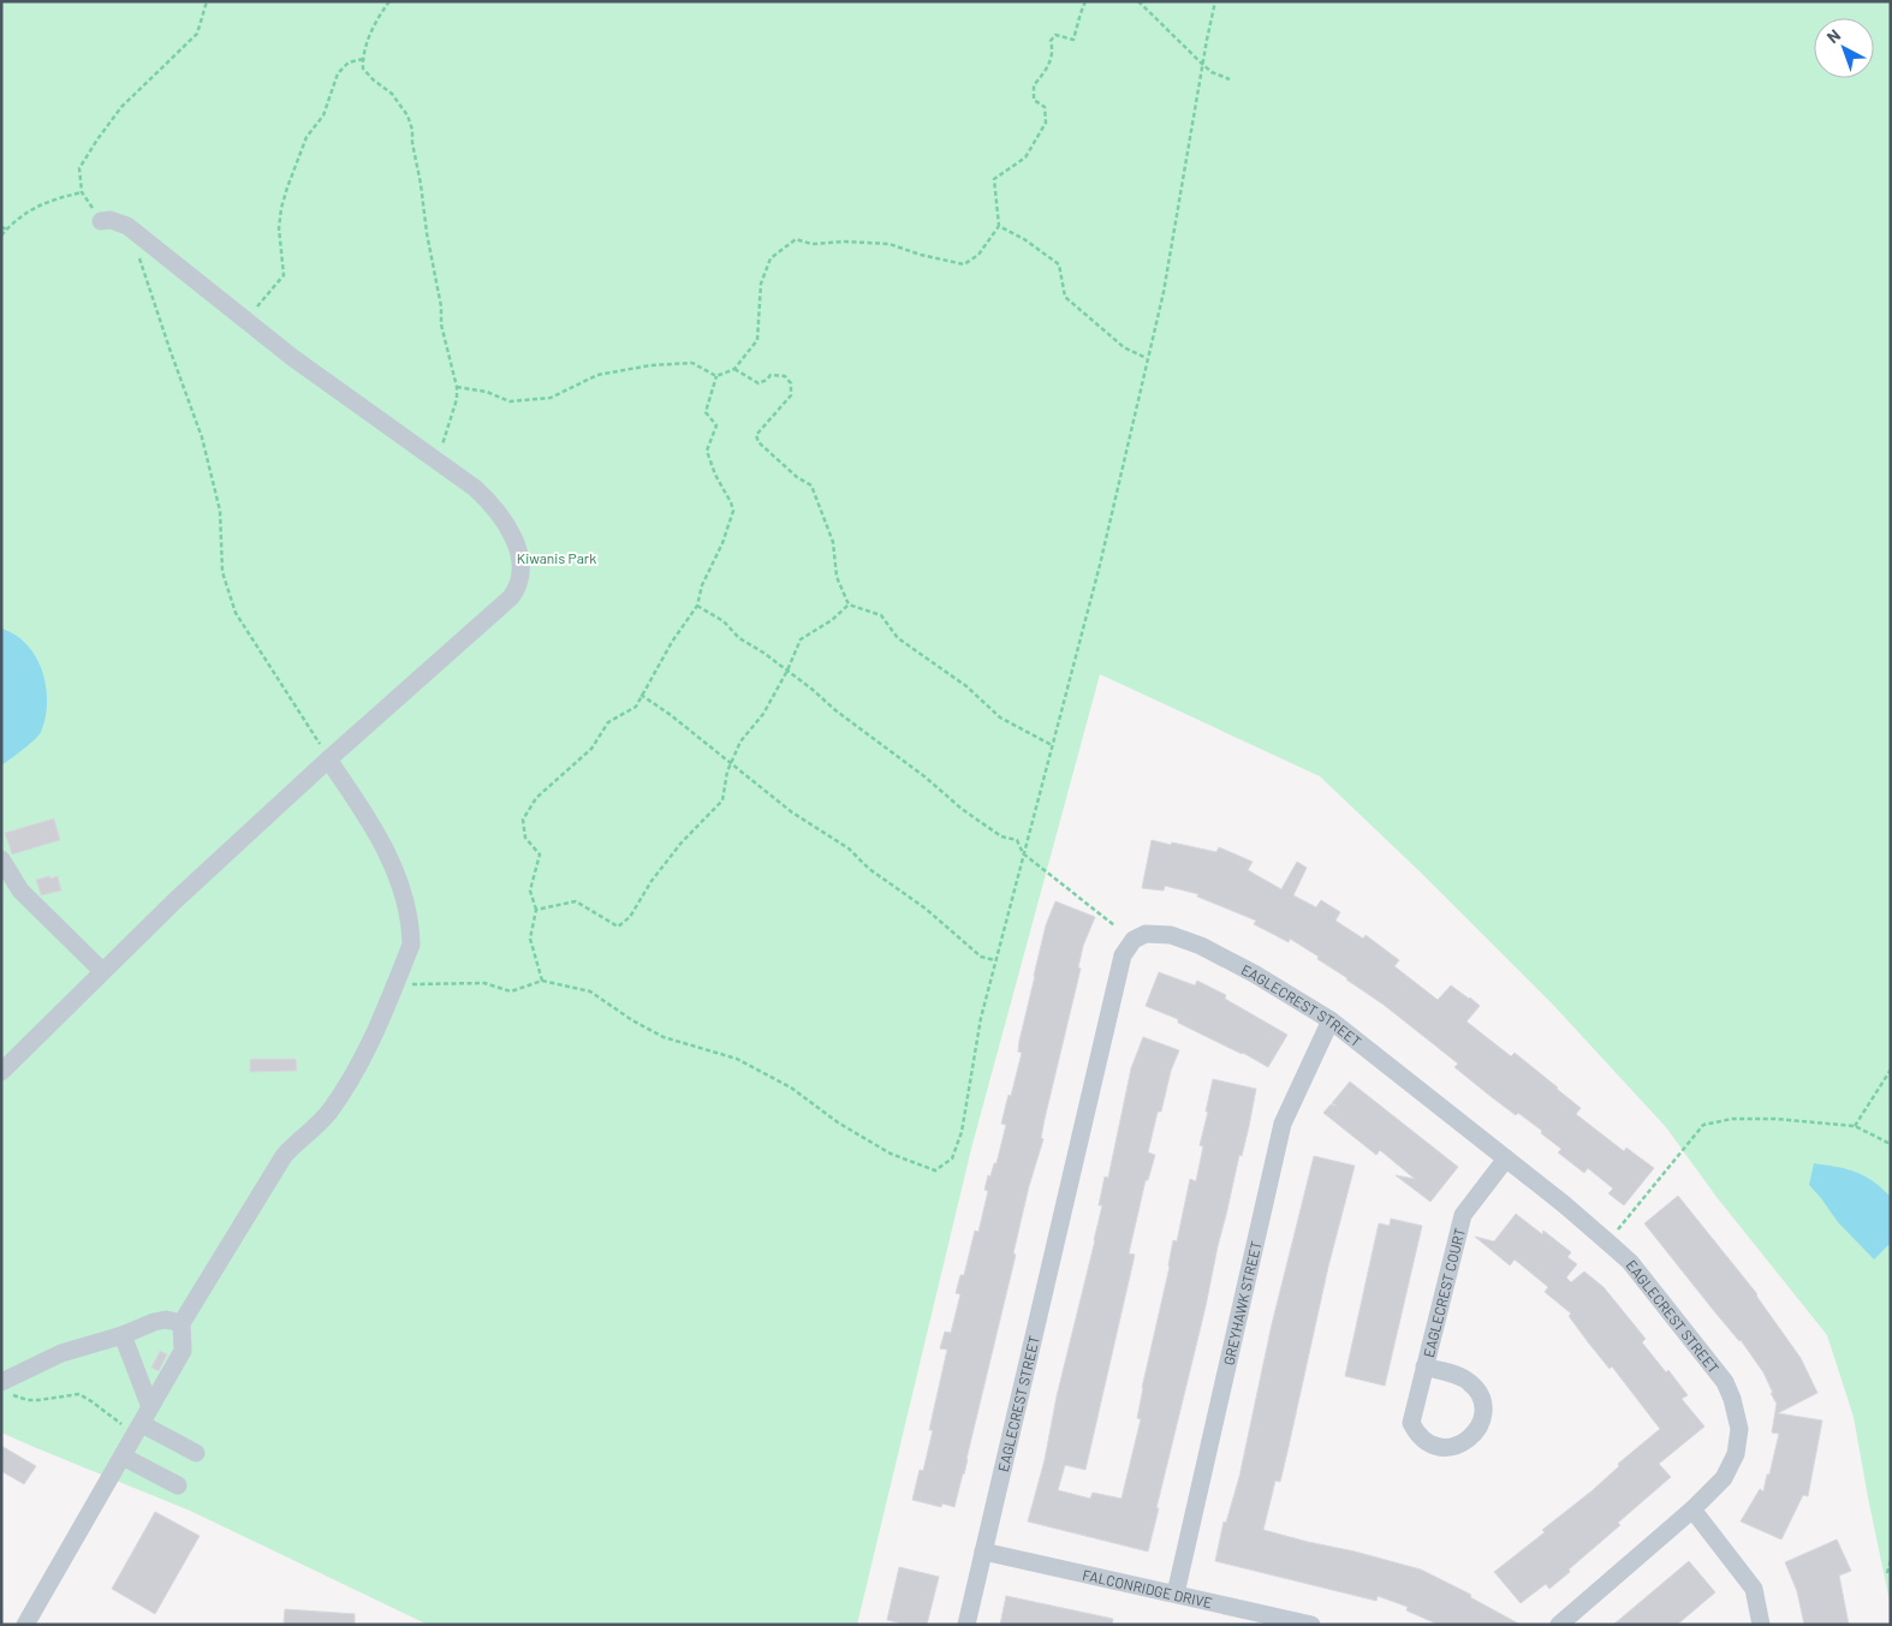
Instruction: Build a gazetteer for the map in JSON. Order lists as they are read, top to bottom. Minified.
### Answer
{"streets":{"street":["EAGLECREST STREET","EAGLECREST COURT","GREYHAWK STREET","FALCONRIDGE DRIVE"]},"crossings":[["EAGLECREST STREET","EAGLECREST COURT"],["EAGLECREST STREET","GREYHAWK STREET"],["EAGLECREST STREET","FALCONRIDGE DRIVE"],["GREYHAWK STREET","FALCONRIDGE DRIVE"]],"parks":["Kiwanis Park"],"north":"top left"}
